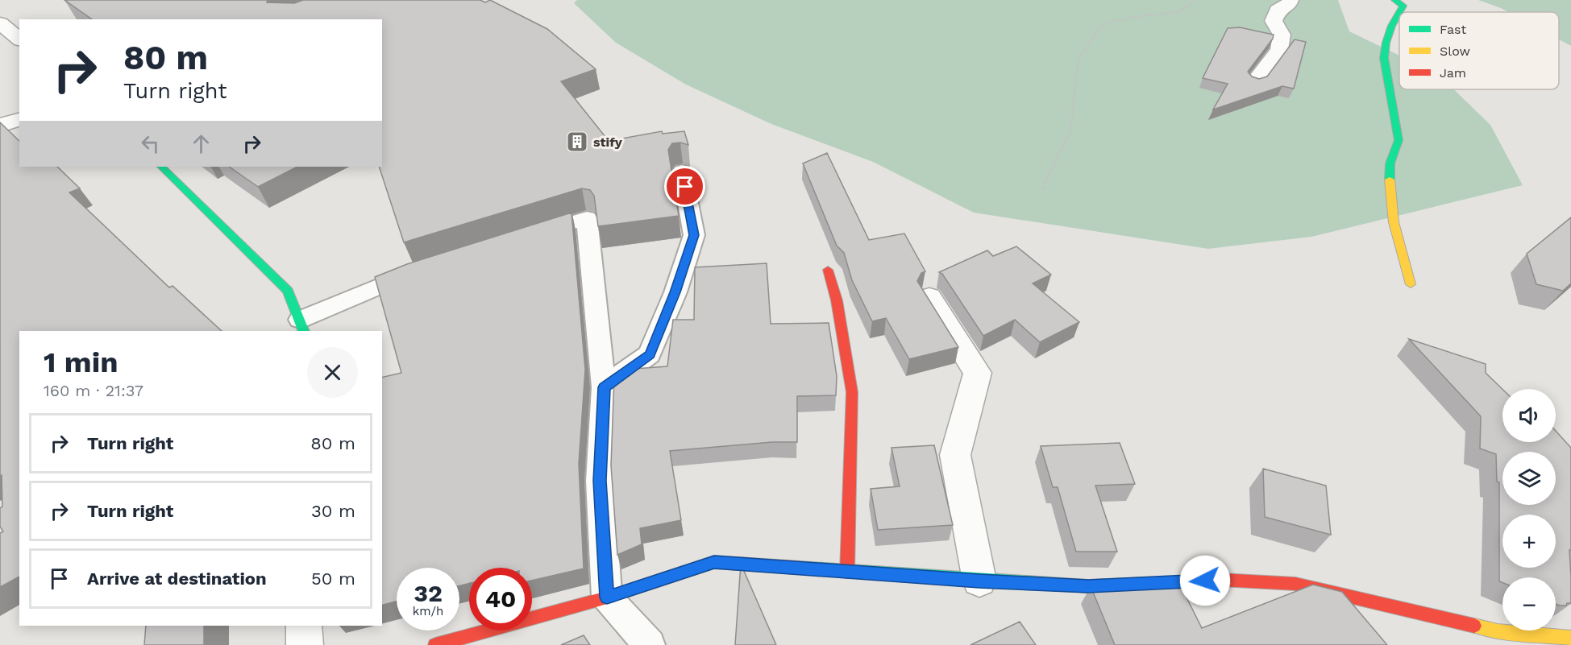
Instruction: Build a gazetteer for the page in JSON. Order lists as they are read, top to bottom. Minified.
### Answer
{"places":{"building":["stify"]},"legend":["Fast","Slow","Jam"],"page":{"turn":["80 m","Turn right"],"heading":["1 min","160 m · 21:37"],"map_buttons":["+","−"],"list":[{"name":"Turn right","value":"80 m"},{"name":"Turn right","value":"30 m"},{"name":"Arrive at destination","value":"50 m"}],"speed":"32 km/h","limit":"40"}}
